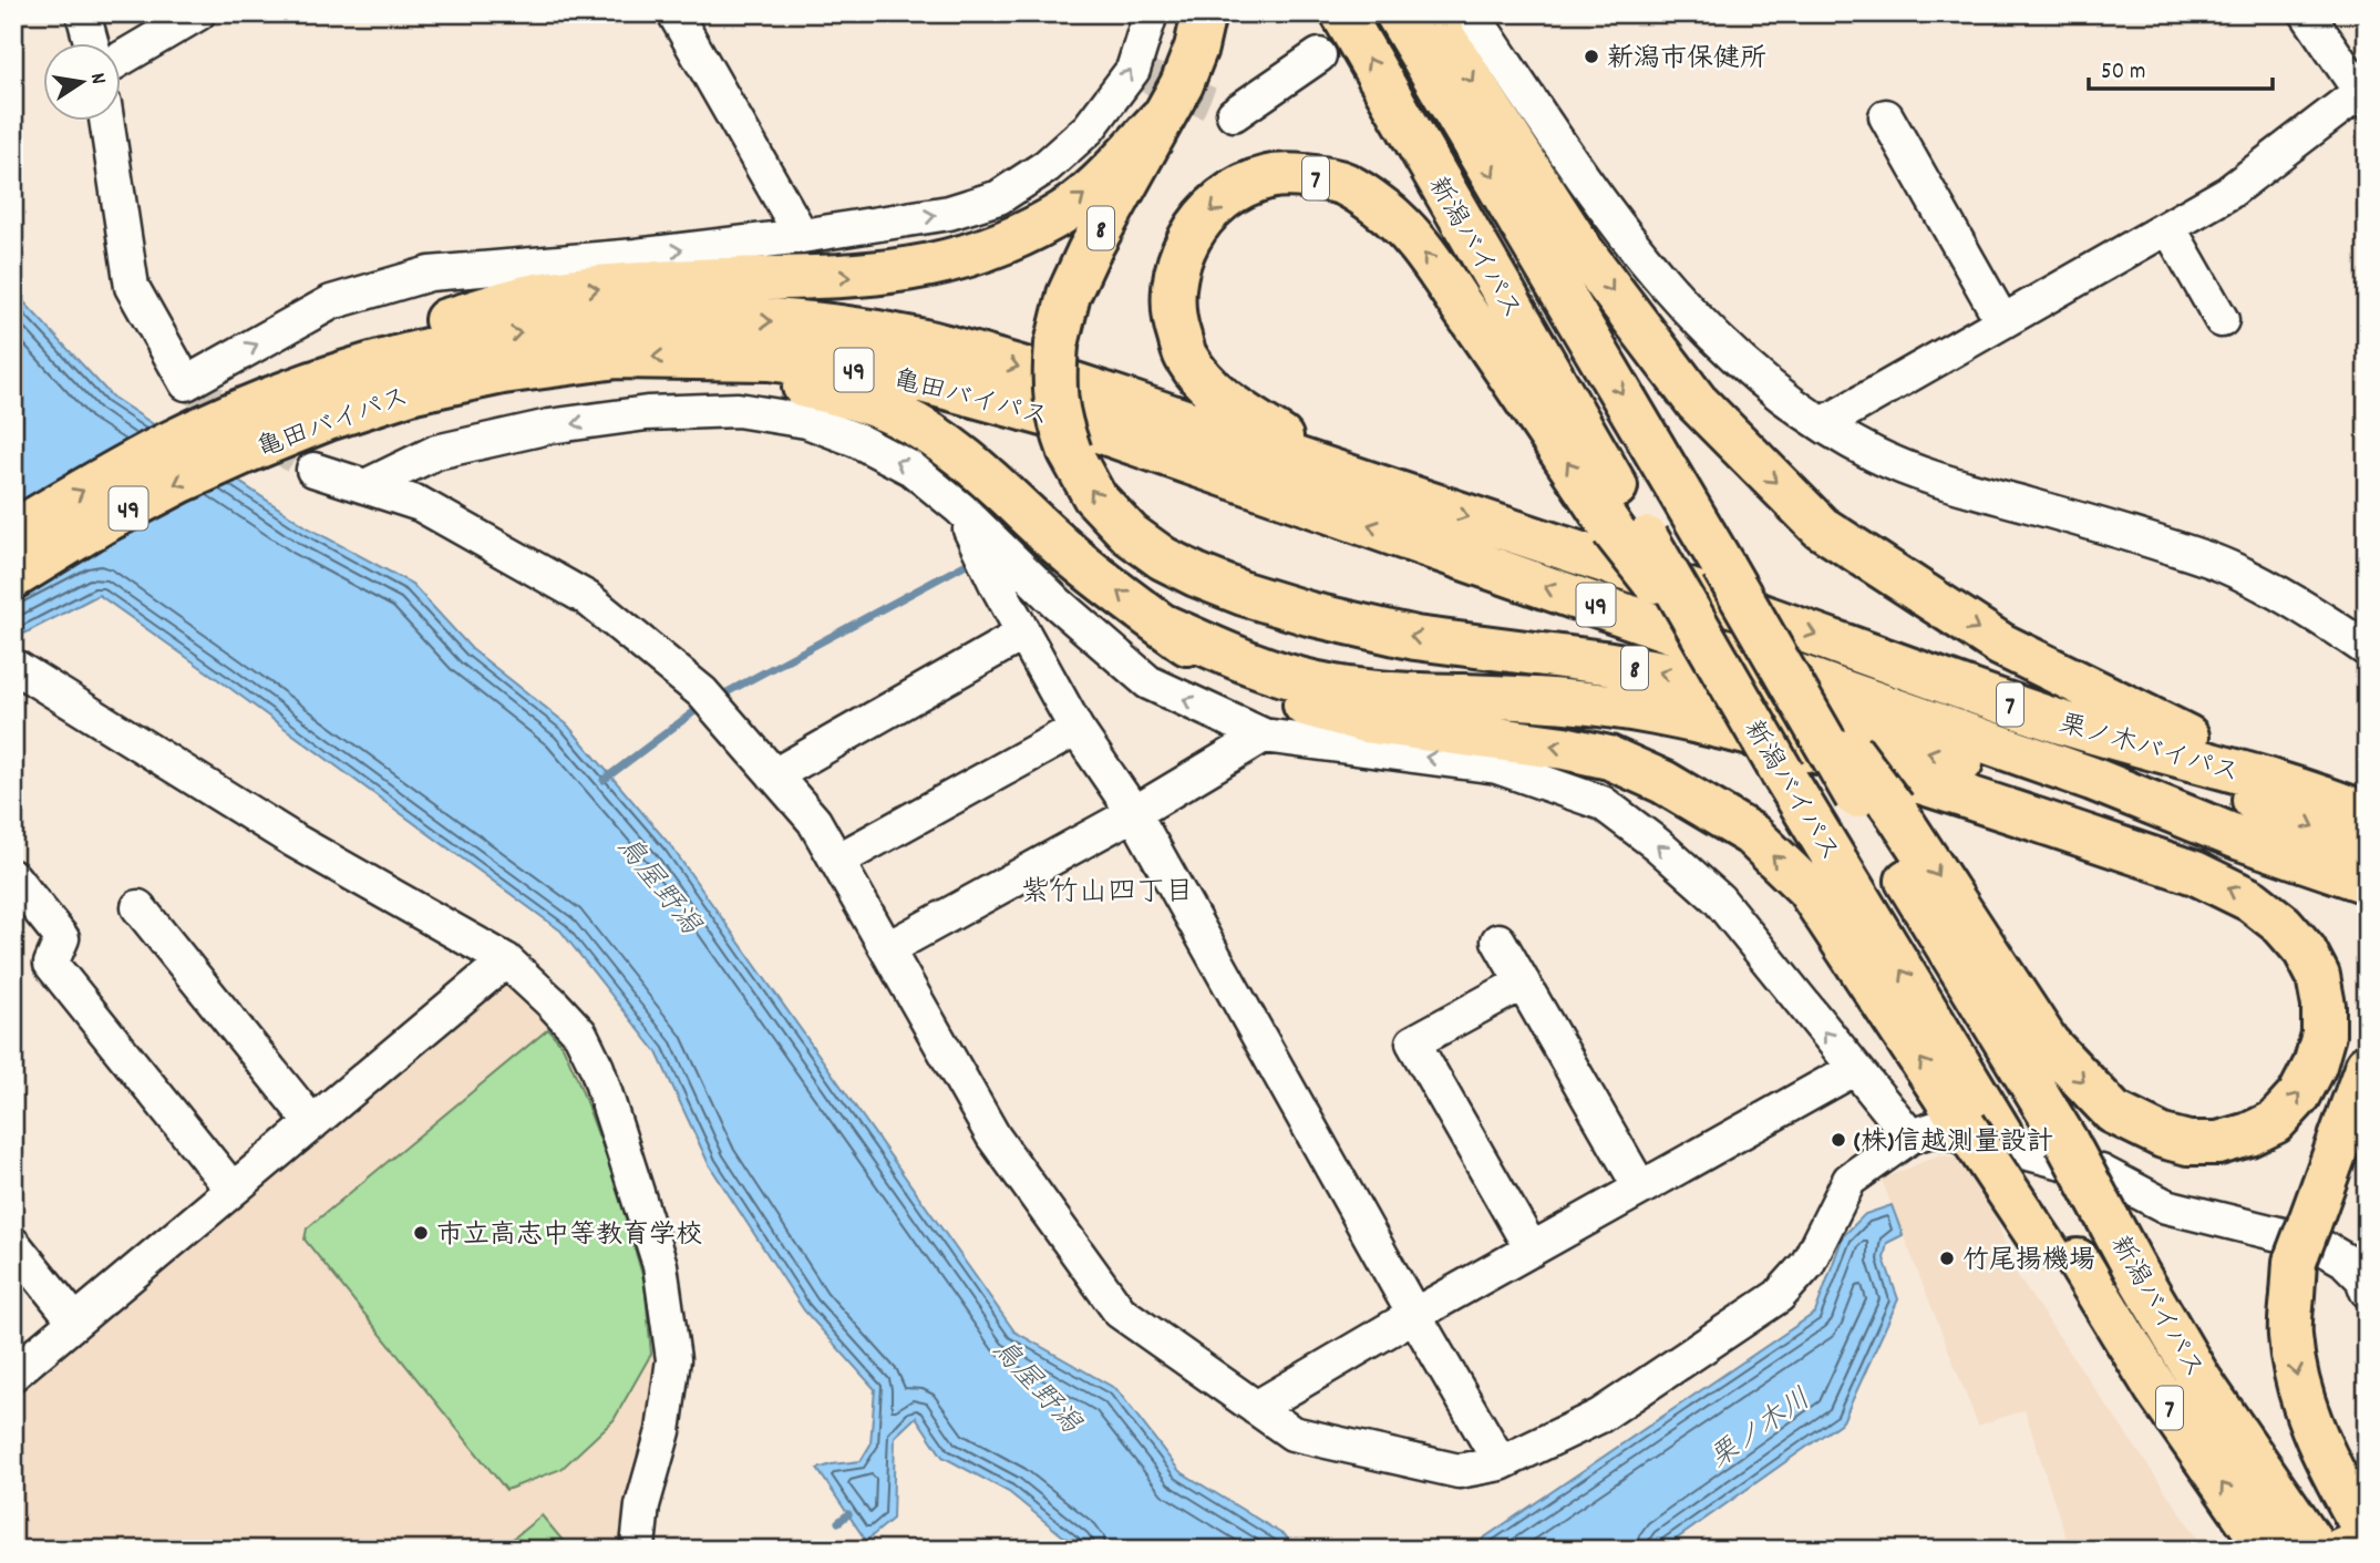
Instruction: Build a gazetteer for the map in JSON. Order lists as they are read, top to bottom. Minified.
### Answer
{"streets":{"highway":["7","8","新潟バイパス","49","亀田バイパス","栗ノ木バイパス"]},"crossings":[["7","新潟バイパス"],["7","亀田バイパス"],["7","栗ノ木バイパス"],["8","栗ノ木バイパス"],["新潟バイパス","亀田バイパス"],["新潟バイパス","栗ノ木バイパス"],["亀田バイパス","栗ノ木バイパス"]],"districts":["紫竹山四丁目"],"water":["鳥屋野潟","栗ノ木川"],"places":["新潟市保健所","(株)信越測量設計","市立高志中等教育学校","竹尾揚機場"],"scale_bar":"50 m","north":"right"}
